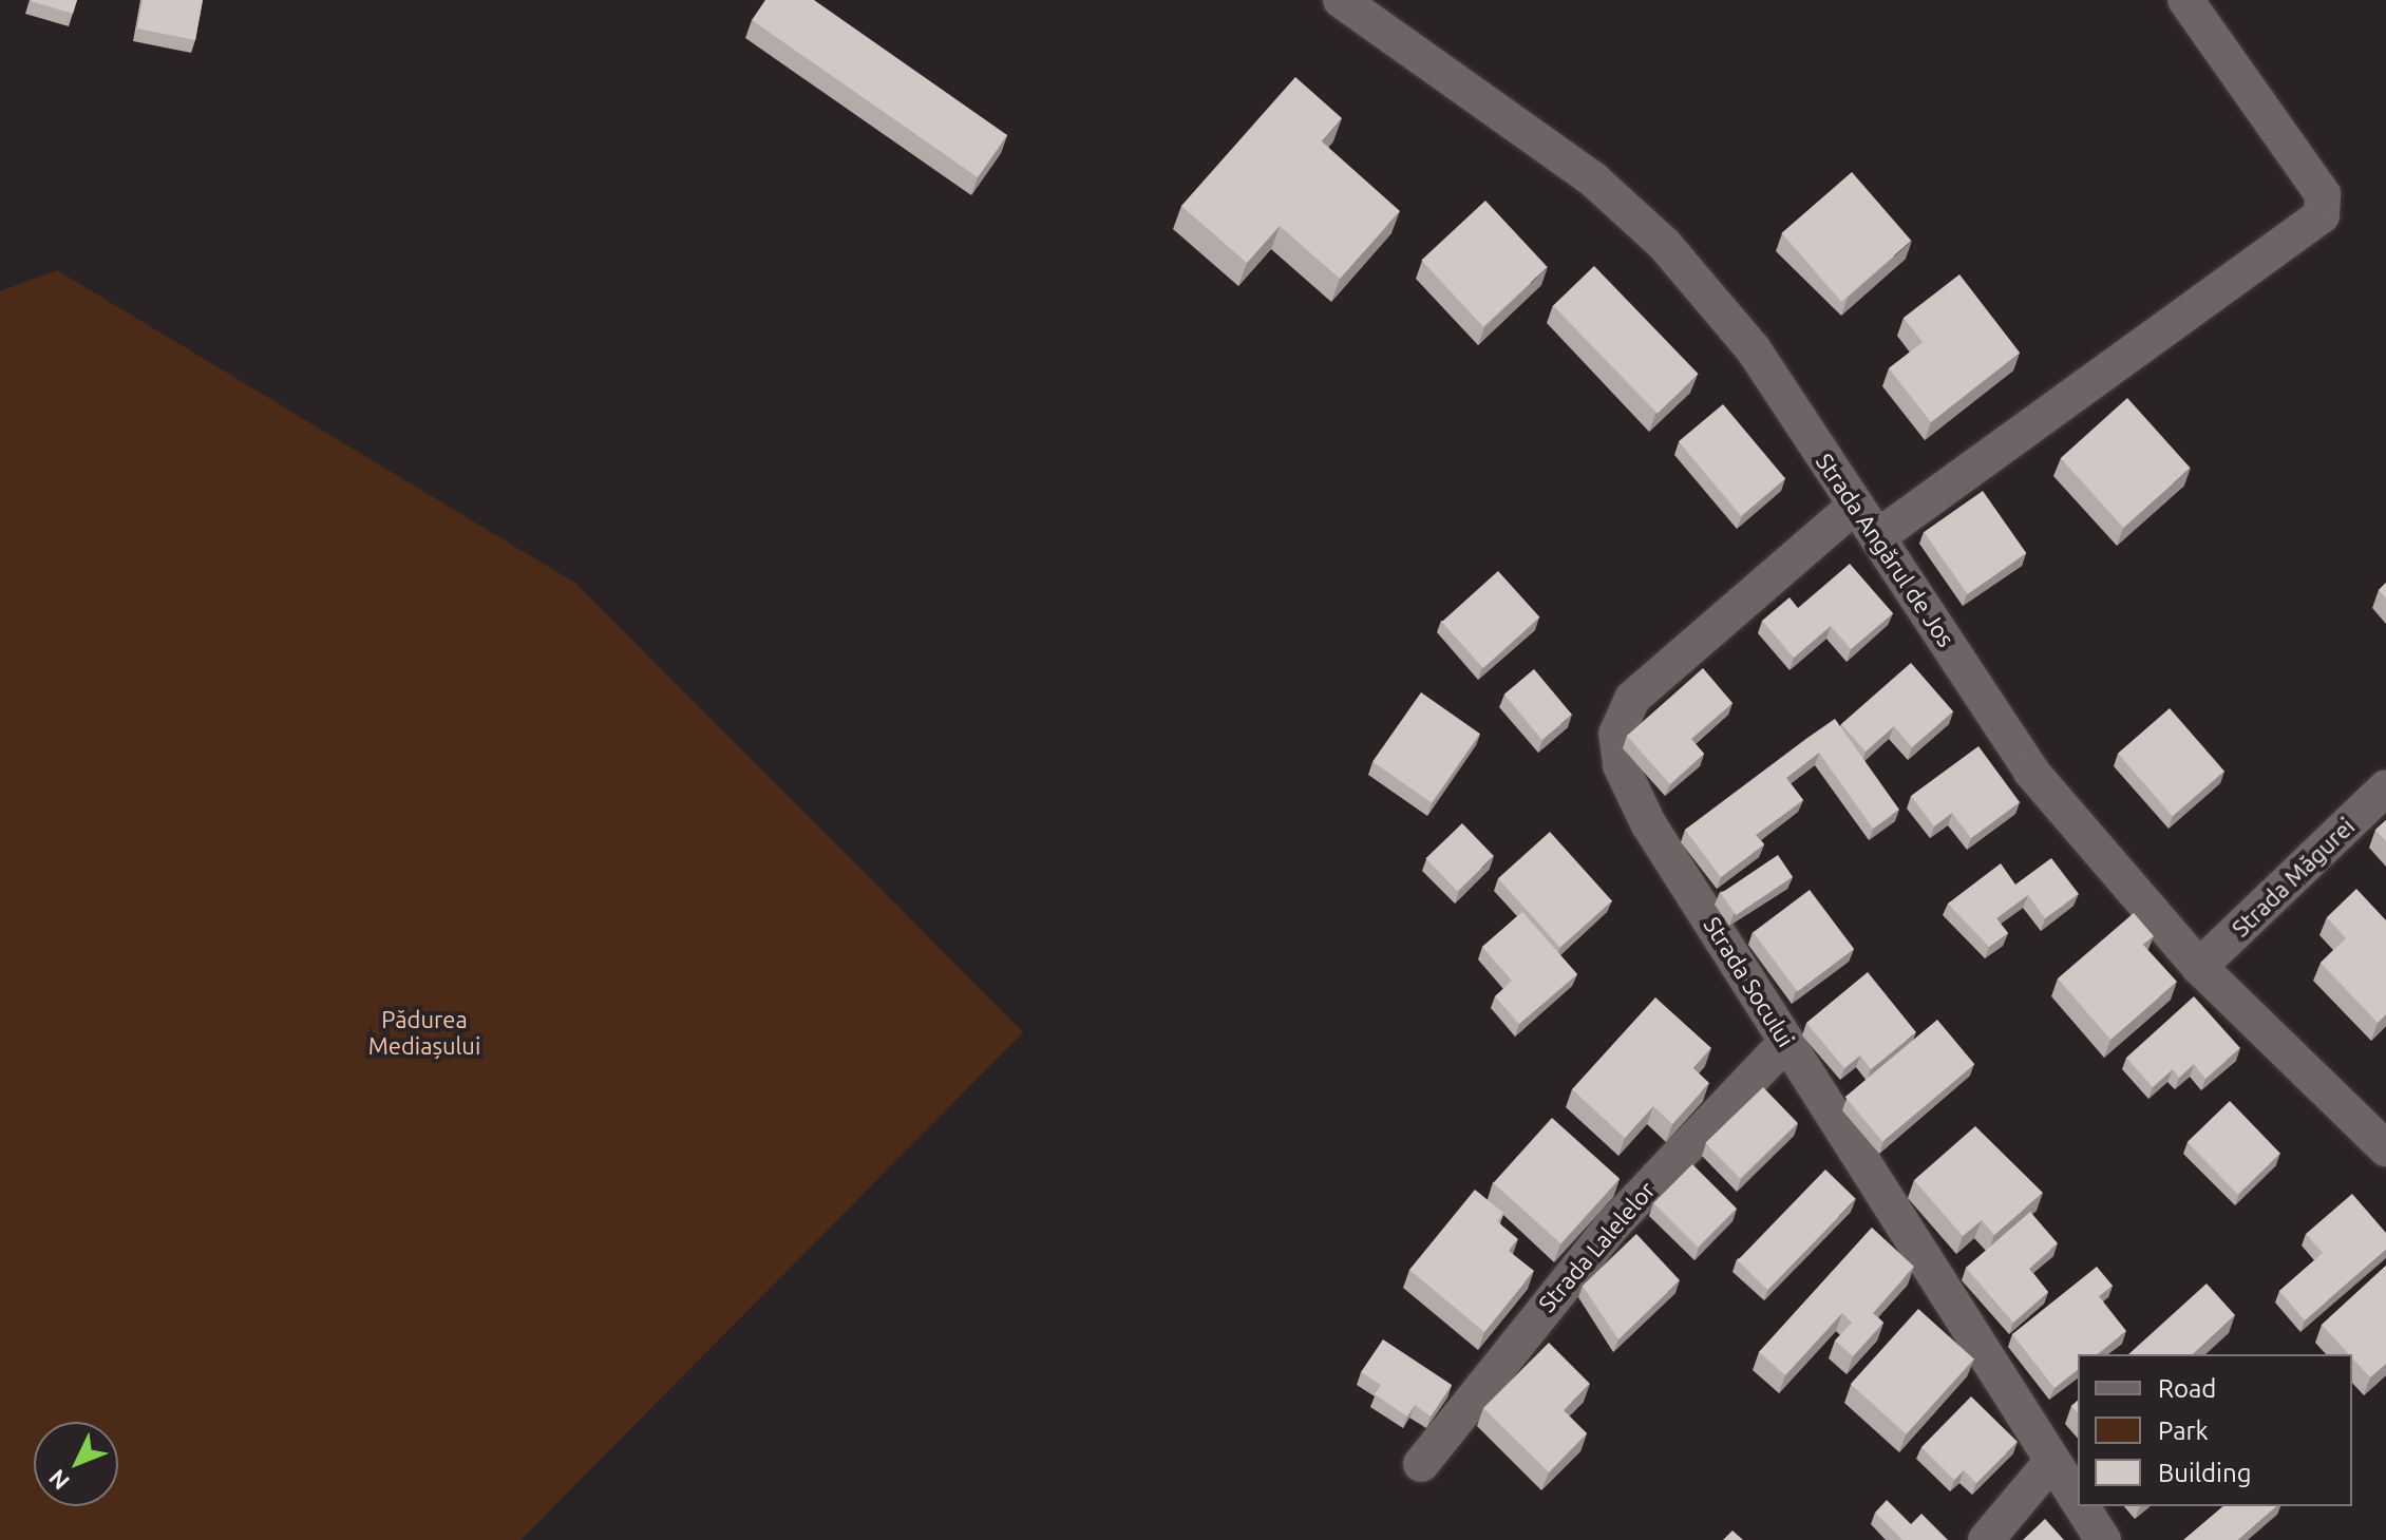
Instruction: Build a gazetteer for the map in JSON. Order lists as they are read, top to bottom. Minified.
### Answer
{"streets":{"street":["Strada Angărul de Jos","Strada Măgurei","Strada Socului","Strada Lalelelor"]},"crossings":[["Strada Angărul de Jos","Strada Măgurei"],["Strada Angărul de Jos","Strada Socului"],["Strada Socului","Strada Lalelelor"]],"parks":["Pădurea Mediașului"],"legend":["Road","Park","Building"],"north":"bottom left"}
